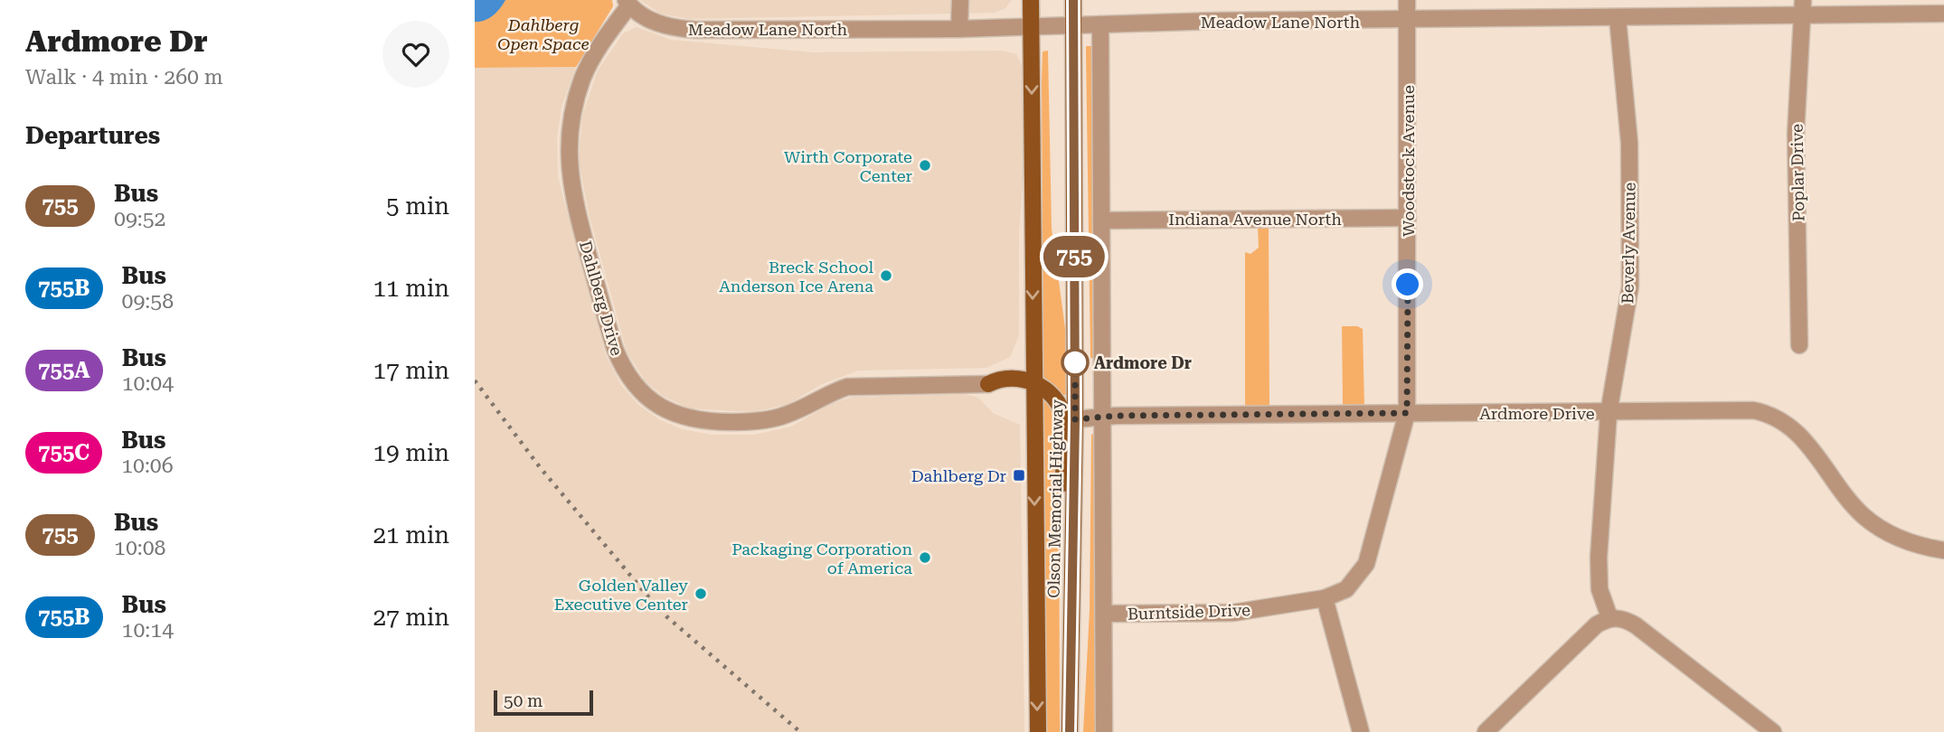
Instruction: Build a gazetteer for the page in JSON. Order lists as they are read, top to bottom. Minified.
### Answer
{"streets":{"main road":["Olson Memorial Highway"],"street":["Meadow Lane North","Woodstock Avenue","Poplar Drive","Indiana Avenue North","Beverly Avenue","Dahlberg Drive","Ardmore Drive","Burntside Drive"]},"crossings":[["Meadow Lane North","Woodstock Avenue"],["Meadow Lane North","Poplar Drive"],["Meadow Lane North","Beverly Avenue"],["Meadow Lane North","Dahlberg Drive"],["Meadow Lane North","Olson Memorial Highway"],["Woodstock Avenue","Indiana Avenue North"],["Woodstock Avenue","Ardmore Drive"],["Woodstock Avenue","Burntside Drive"],["Beverly Avenue","Ardmore Drive"],["Ardmore Drive","Olson Memorial Highway"]],"parks":["Dahlberg Open Space"],"places":{"other":["Wirth Corporate Center","Breck School Anderson Ice Arena","Ardmore Dr","Packaging Corporation of America","Golden Valley Executive Center"],"transit":["Dahlberg Dr"]},"lines":["bus line 755"],"scale_bar":"50 m","page":{"heading":[["Ardmore Dr","Walk · 4 min · 260 m"],"Departures"],"on_map":"755","list":[{"mark":"755","name":"Bus","note":"09:52","value":"5 min"},{"mark":"755B","name":"Bus","note":"09:58","value":"11 min"},{"mark":"755A","name":"Bus","note":"10:04","value":"17 min"},{"mark":"755C","name":"Bus","note":"10:06","value":"19 min"},{"mark":"755","name":"Bus","note":"10:08","value":"21 min"},{"mark":"755B","name":"Bus","note":"10:14","value":"27 min"}],"scale":"50 m"}}
